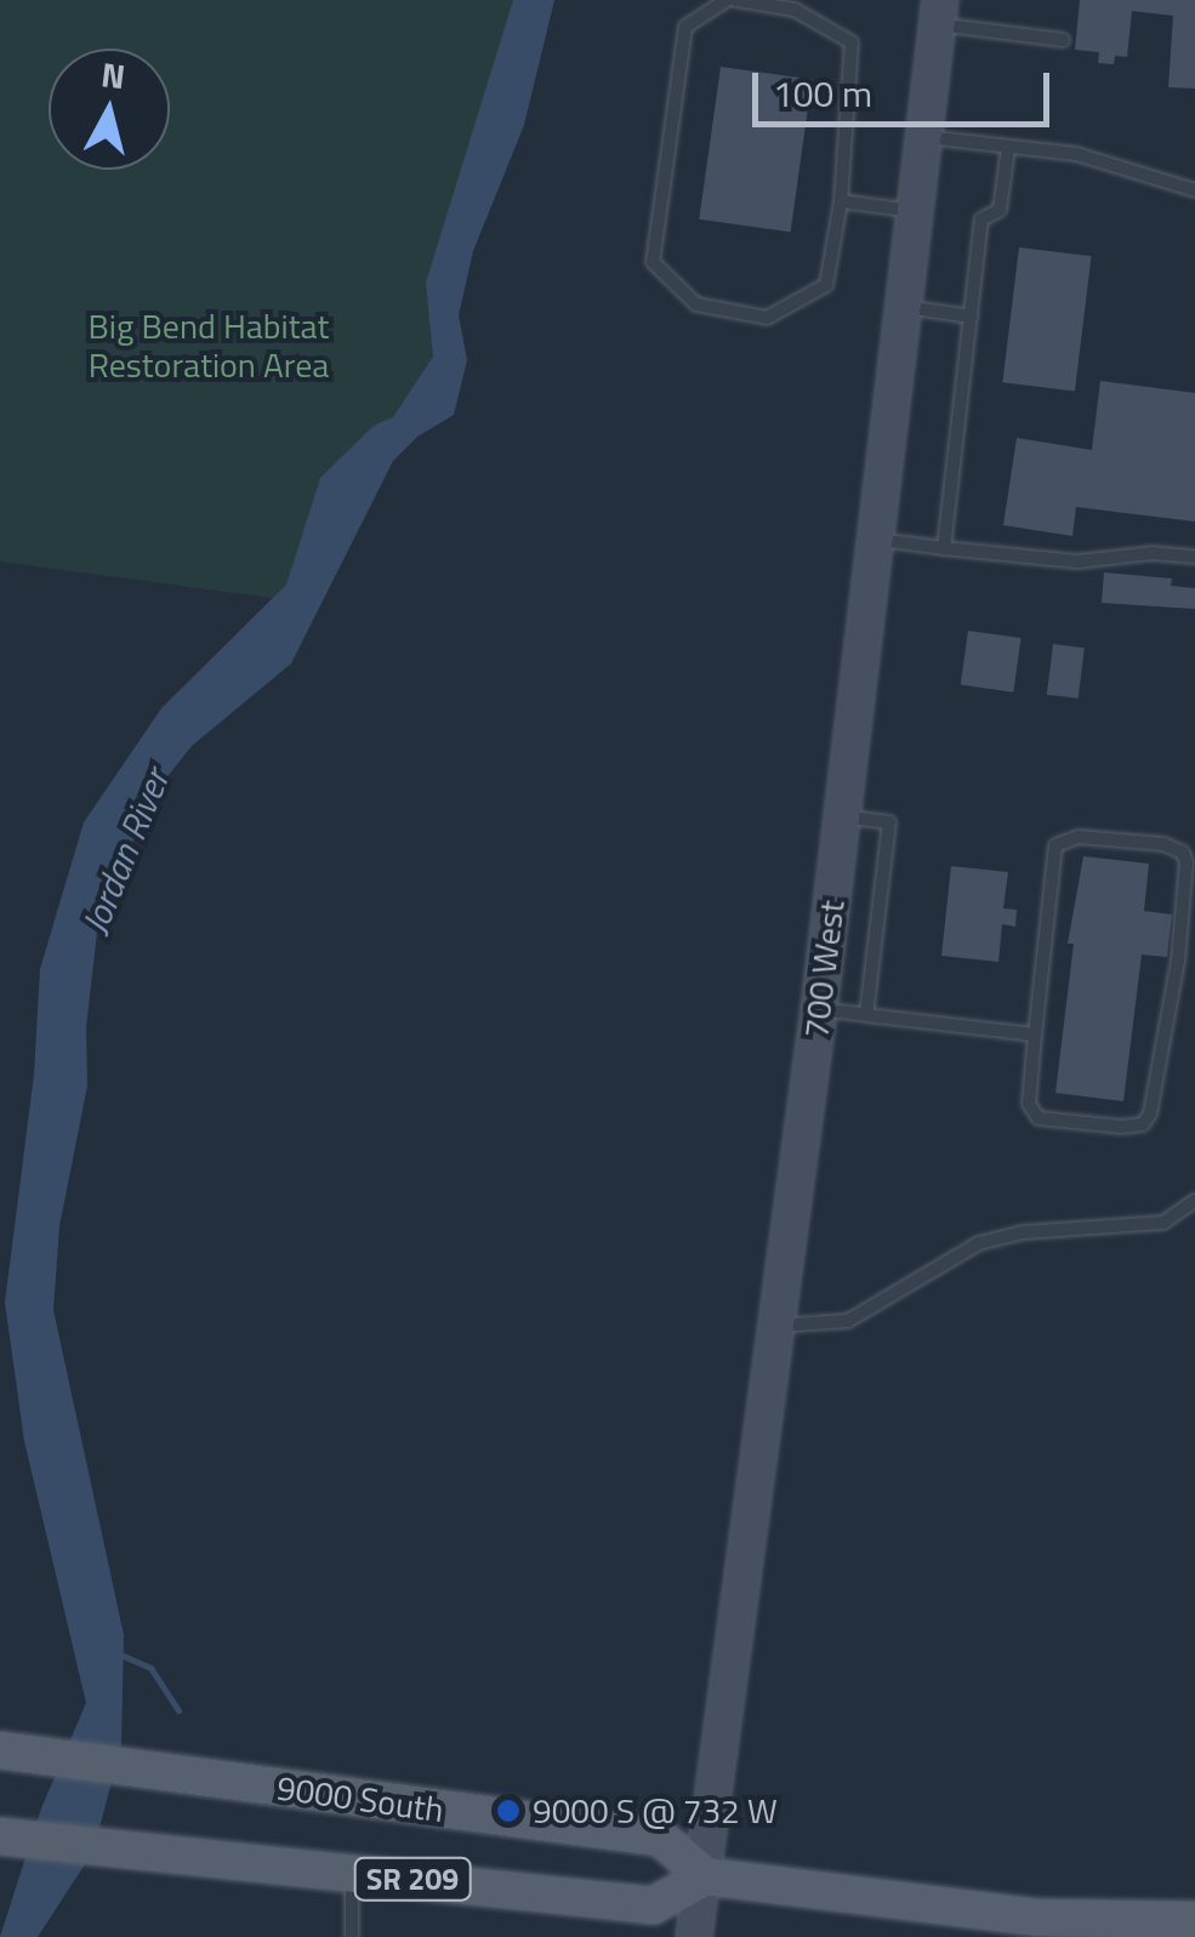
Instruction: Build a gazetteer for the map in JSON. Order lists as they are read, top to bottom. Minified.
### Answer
{"streets":{"main road":["9000 South","SR 209"],"street":["700 West"]},"crossings":[["700 West","9000 South"],["700 West","SR 209"],["9000 South","SR 209"]],"water":["Jordan River"],"parks":["Big Bend Habitat Restoration Area"],"places":["9000 S @ 732 W"],"scale_bar":"100 m","north":"top"}
